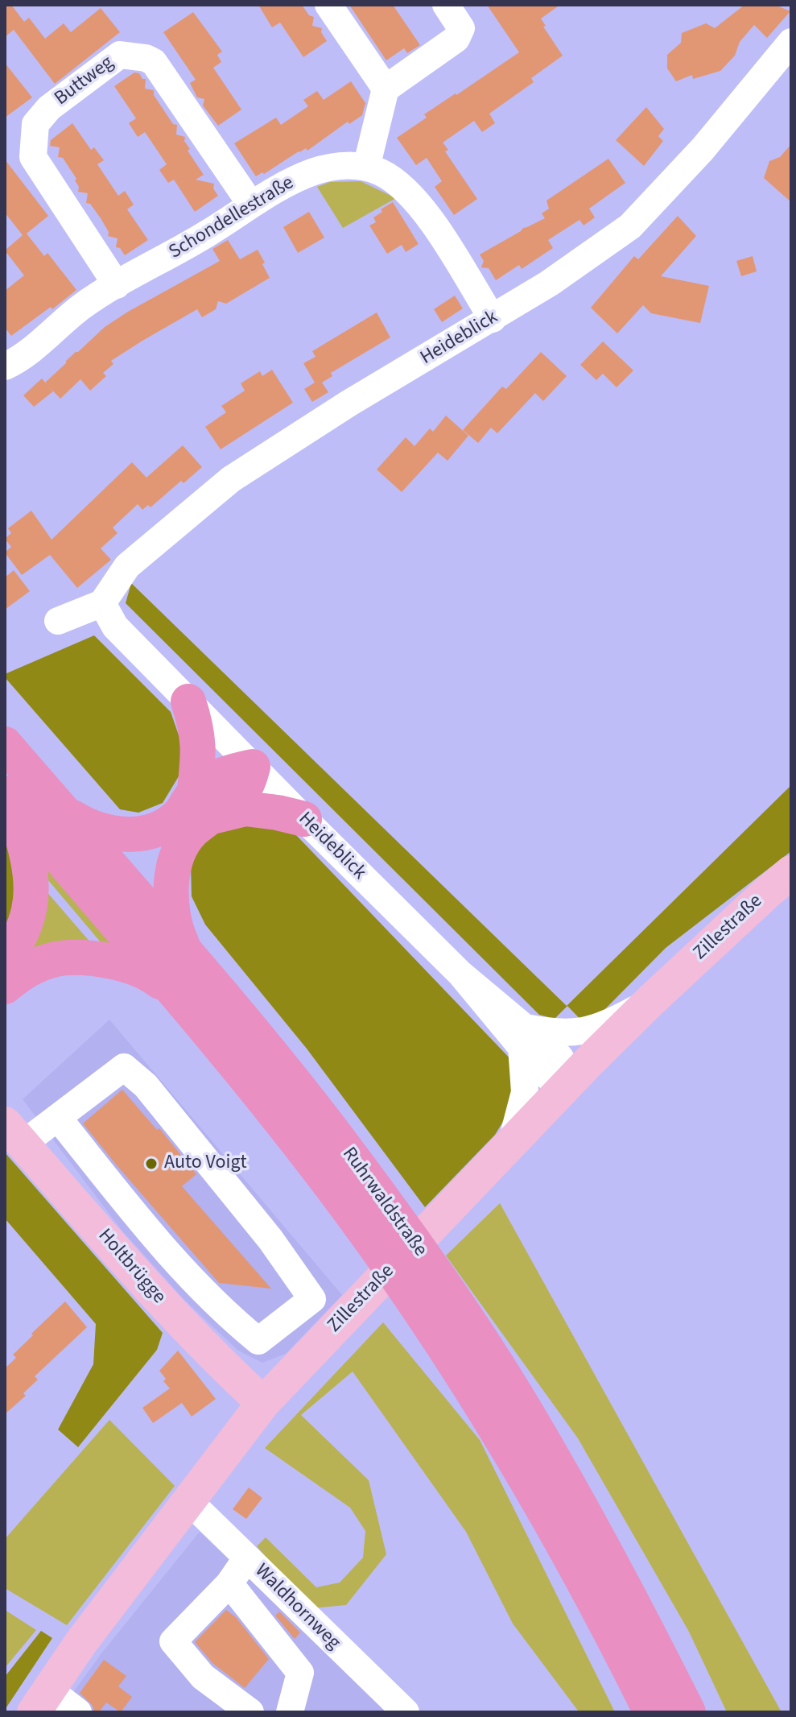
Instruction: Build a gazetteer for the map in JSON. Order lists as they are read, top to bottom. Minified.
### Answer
{"streets":{"highway":["Ruhrwaldstraße"],"main road":["Zillestraße","Holtbrügge"],"street":["Buttweg","Schondellestraße","Heideblick","Waldhornweg"]},"crossings":[["Buttweg","Schondellestraße"],["Schondellestraße","Heideblick"],["Heideblick","Zillestraße"],["Zillestraße","Holtbrügge"],["Zillestraße","Waldhornweg"]],"places":["Auto Voigt"]}
